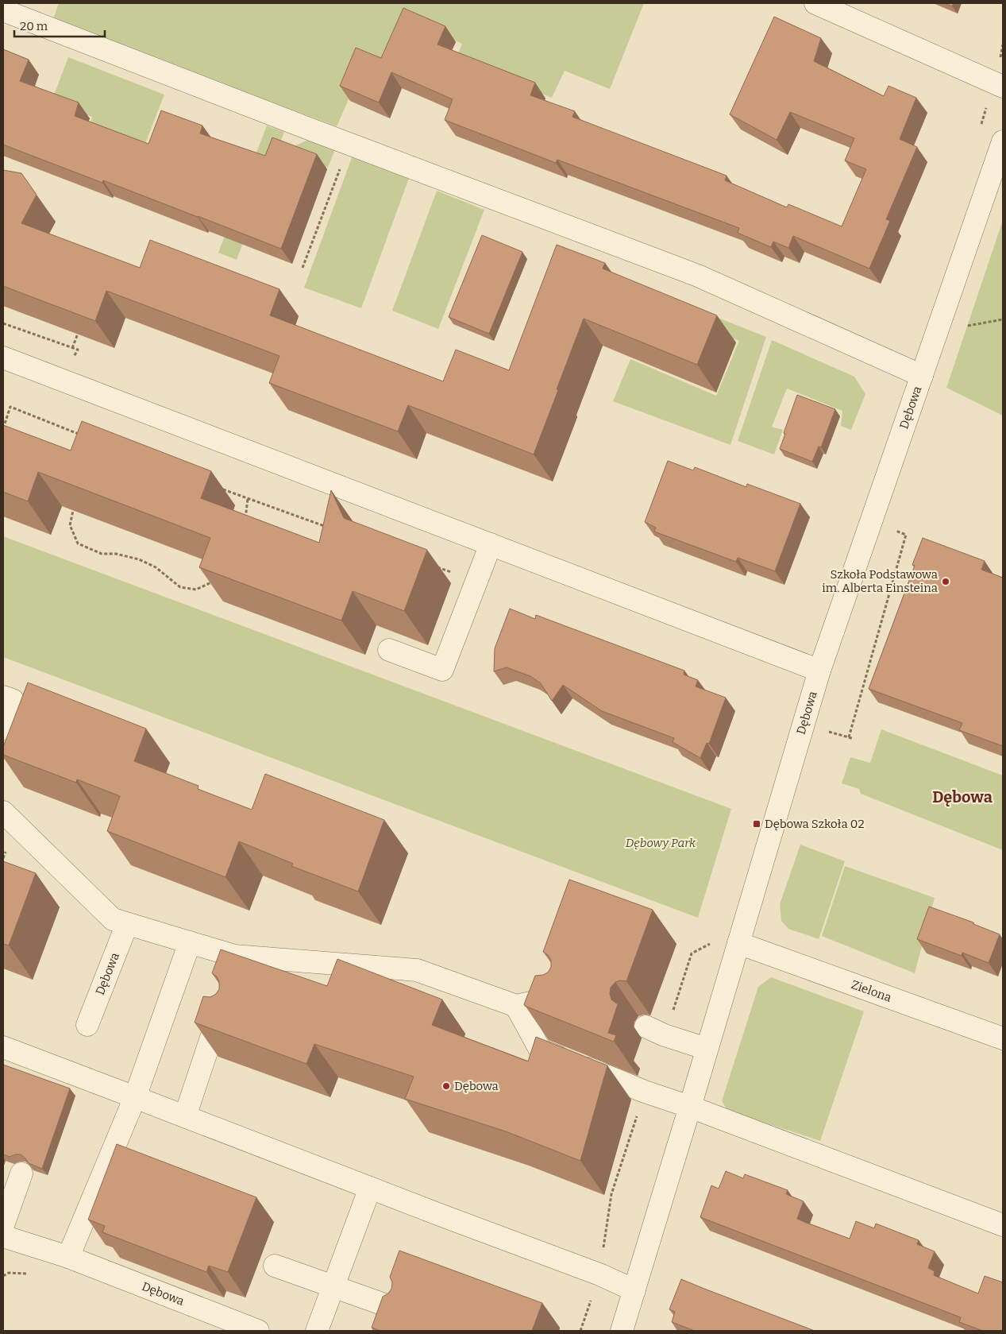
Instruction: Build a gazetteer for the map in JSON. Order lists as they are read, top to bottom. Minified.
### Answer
{"streets":{"street":["Dębowa","Zielona"]},"crossings":[["Dębowa","Zielona"]],"districts":["Dębowa"],"parks":["Dębowy Park"],"places":{"other":["Szkoła Podstawowa im. Alberta Einsteina","Dębowa"],"transit":["Dębowa Szkoła 02"]},"scale_bar":"20 m"}
